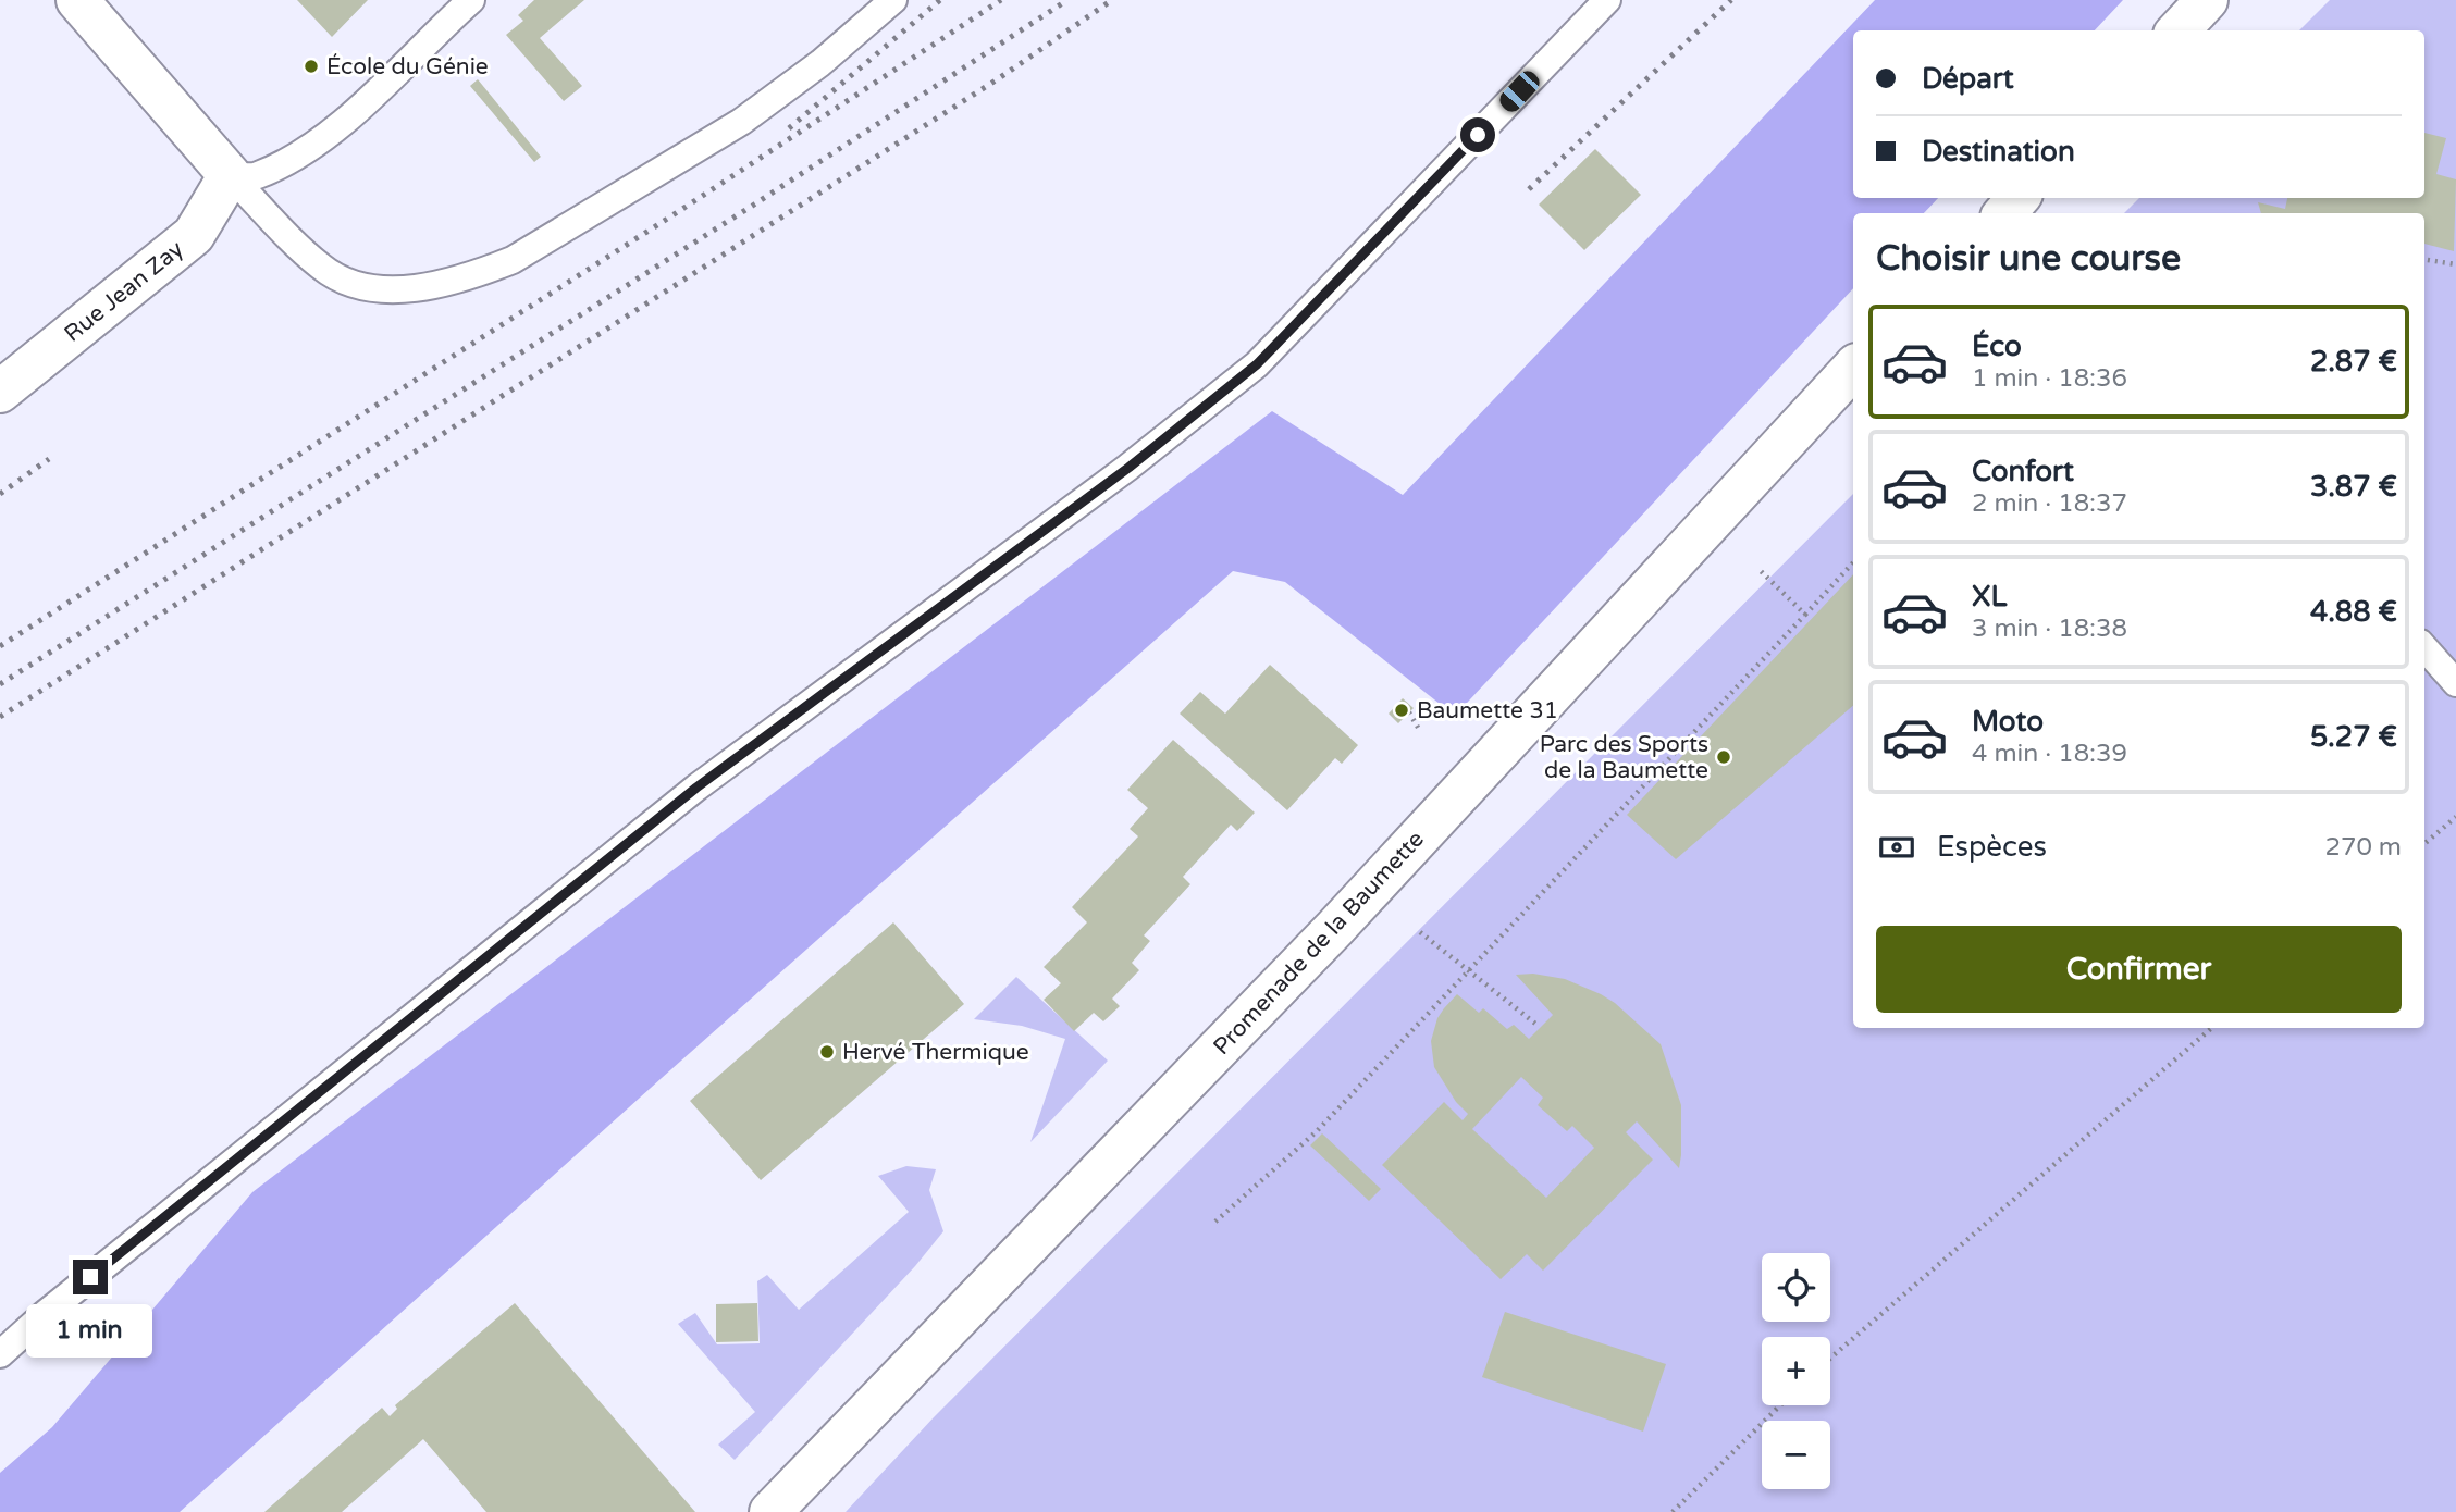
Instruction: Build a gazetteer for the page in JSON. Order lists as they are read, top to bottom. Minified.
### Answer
{"streets":{"street":["Rue Jean Zay","Promenade de la Baumette"]},"places":["École du Génie","Baumette 31","Parc des Sports de la Baumette","Hervé Thermique"],"page":{"banner":["Départ","Destination"],"heading":"Choisir une course","list":[{"name":"Éco","note":"1 min · 18:36","value":"2.87 €"},{"name":"Confort","note":"2 min · 18:37","value":"3.87 €"},{"name":"XL","note":"3 min · 18:38","value":"4.88 €"},{"name":"Moto","note":"4 min · 18:39","value":"5.27 €"}],"pay":["Espèces","270 m"],"buttons":"Confirmer","map_buttons":["+","−"],"bubble":"1 min"}}
